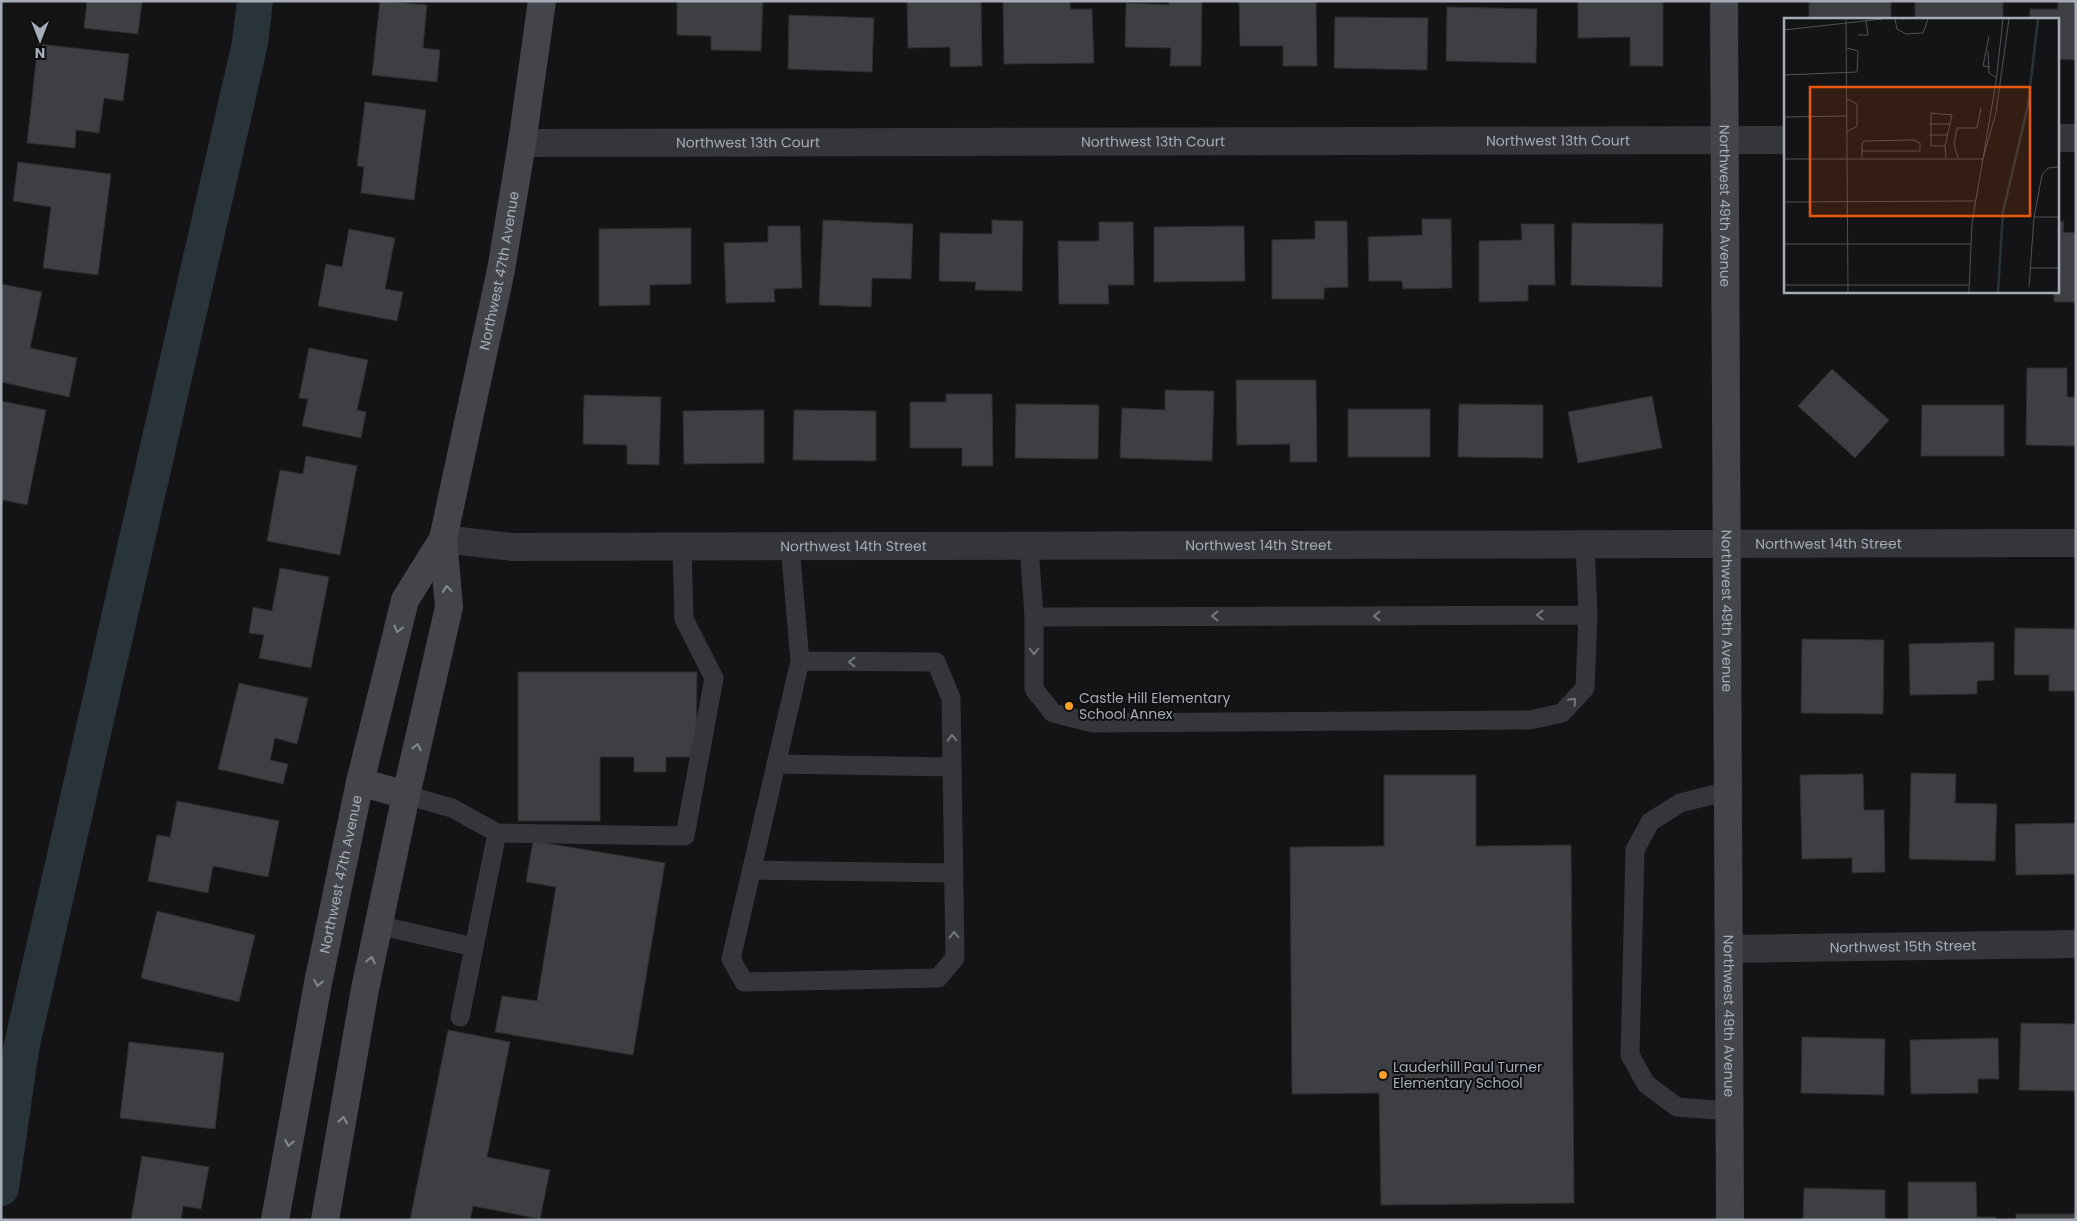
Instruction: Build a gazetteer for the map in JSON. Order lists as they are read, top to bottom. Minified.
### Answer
{"streets":{"street":["Northwest 13th Court","Northwest 49th Avenue","Northwest 47th Avenue","Northwest 14th Street","Northwest 15th Street"]},"crossings":[["Northwest 13th Court","Northwest 49th Avenue"],["Northwest 13th Court","Northwest 47th Avenue"],["Northwest 49th Avenue","Northwest 14th Street"],["Northwest 49th Avenue","Northwest 15th Street"],["Northwest 47th Avenue","Northwest 14th Street"]],"places":["Castle Hill Elementary School Annex","Lauderhill Paul Turner Elementary School"],"north":"bottom"}
